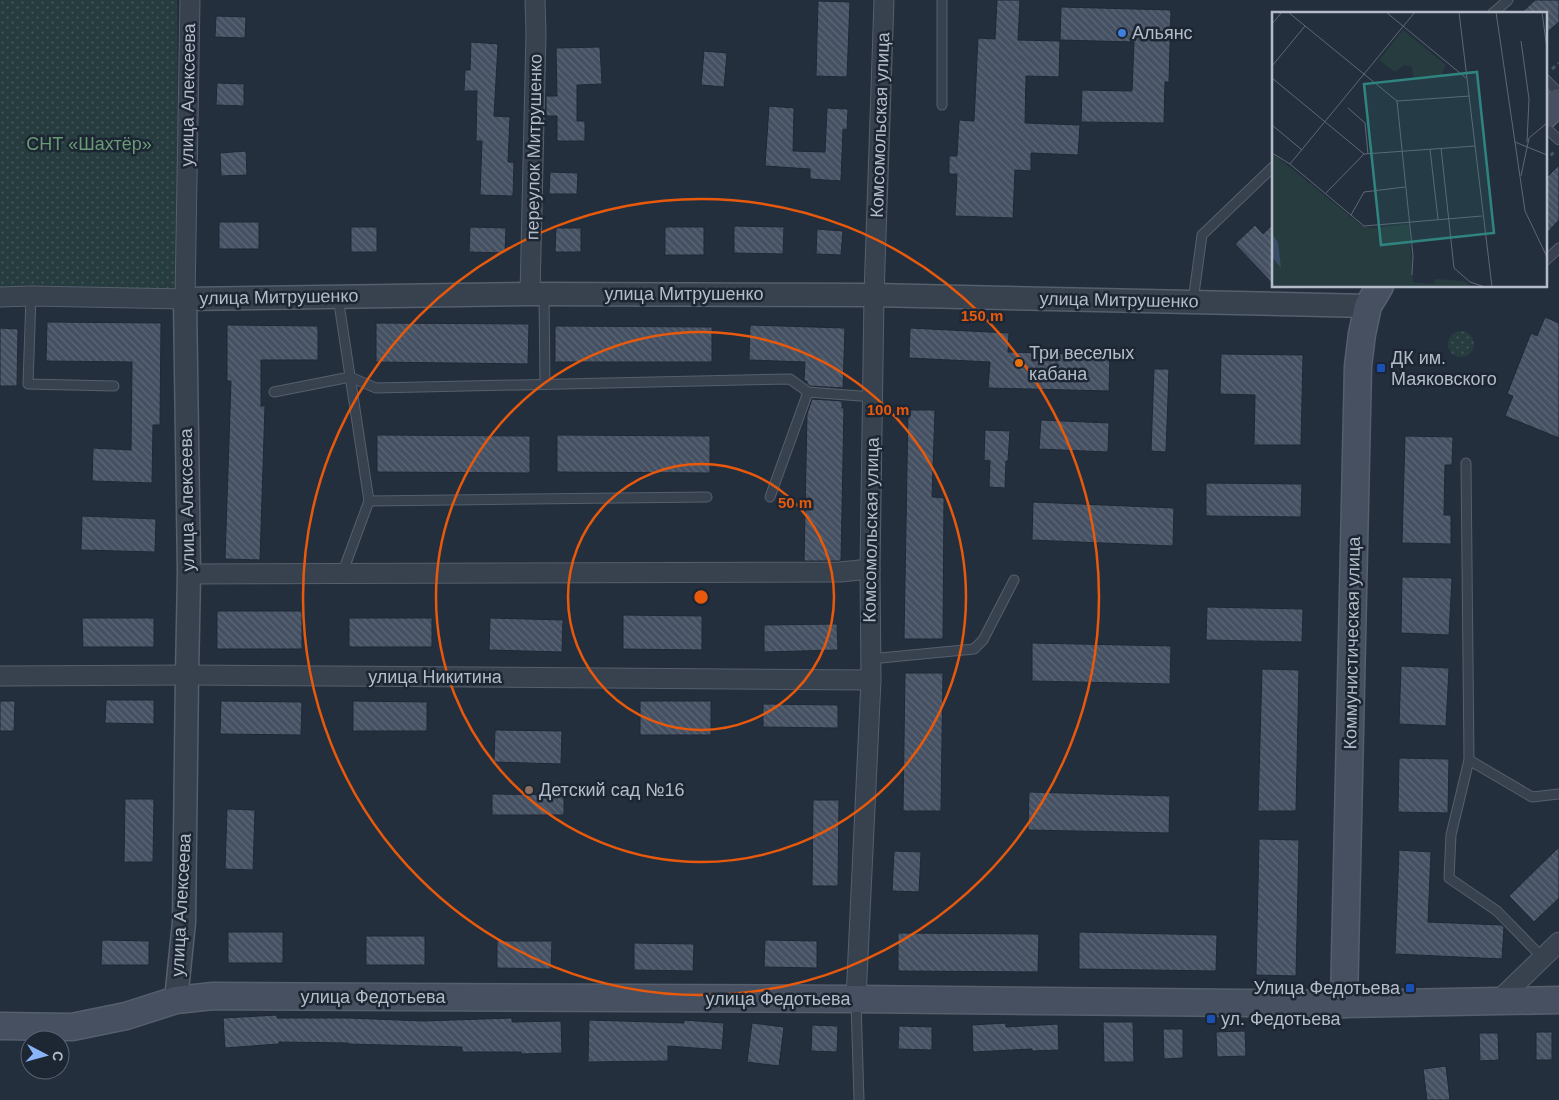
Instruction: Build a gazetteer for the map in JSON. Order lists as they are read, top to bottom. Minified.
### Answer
{"streets":{"main road":["Коммунистическая улица","улица Федотьева"],"street":["улица Алексеева","Комсомольская улица","переулок Митрушенко","улица Митрушенко","улица Никитина"]},"crossings":[["улица Алексеева","улица Митрушенко"],["улица Алексеева","улица Никитина"],["улица Алексеева","улица Федотьева"],["Комсомольская улица","улица Митрушенко"],["Комсомольская улица","улица Никитина"],["Комсомольская улица","улица Федотьева"],["переулок Митрушенко","улица Митрушенко"],["улица Митрушенко","Коммунистическая улица"],["Коммунистическая улица","улица Федотьева"]],"parks":["СНТ «Шахтёр»"],"places":{"other":["Альянс","Три веселых кабана","Детский сад №16"],"transit":["ДК им. Маяковского","Улица Федотьева","ул. Федотьева"]},"north":"right","rings":["150 m","100 m","50 m"]}
